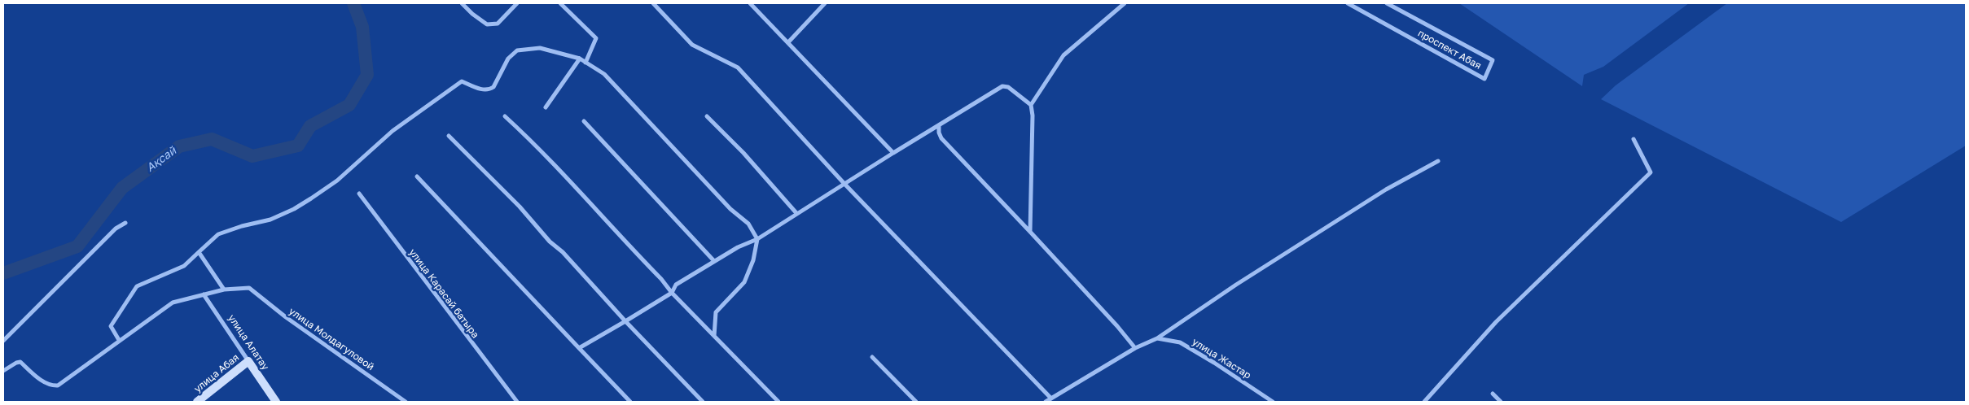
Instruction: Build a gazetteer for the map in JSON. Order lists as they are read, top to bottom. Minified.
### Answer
{"streets":{"street":["проспект Абая","улица Карасай батыра","улица Молдагуловой","улица Алатау","улица Жастар","улица Абая"]},"crossings":[["улица Алатау","улица Абая"]],"water":["Ақсай"]}
